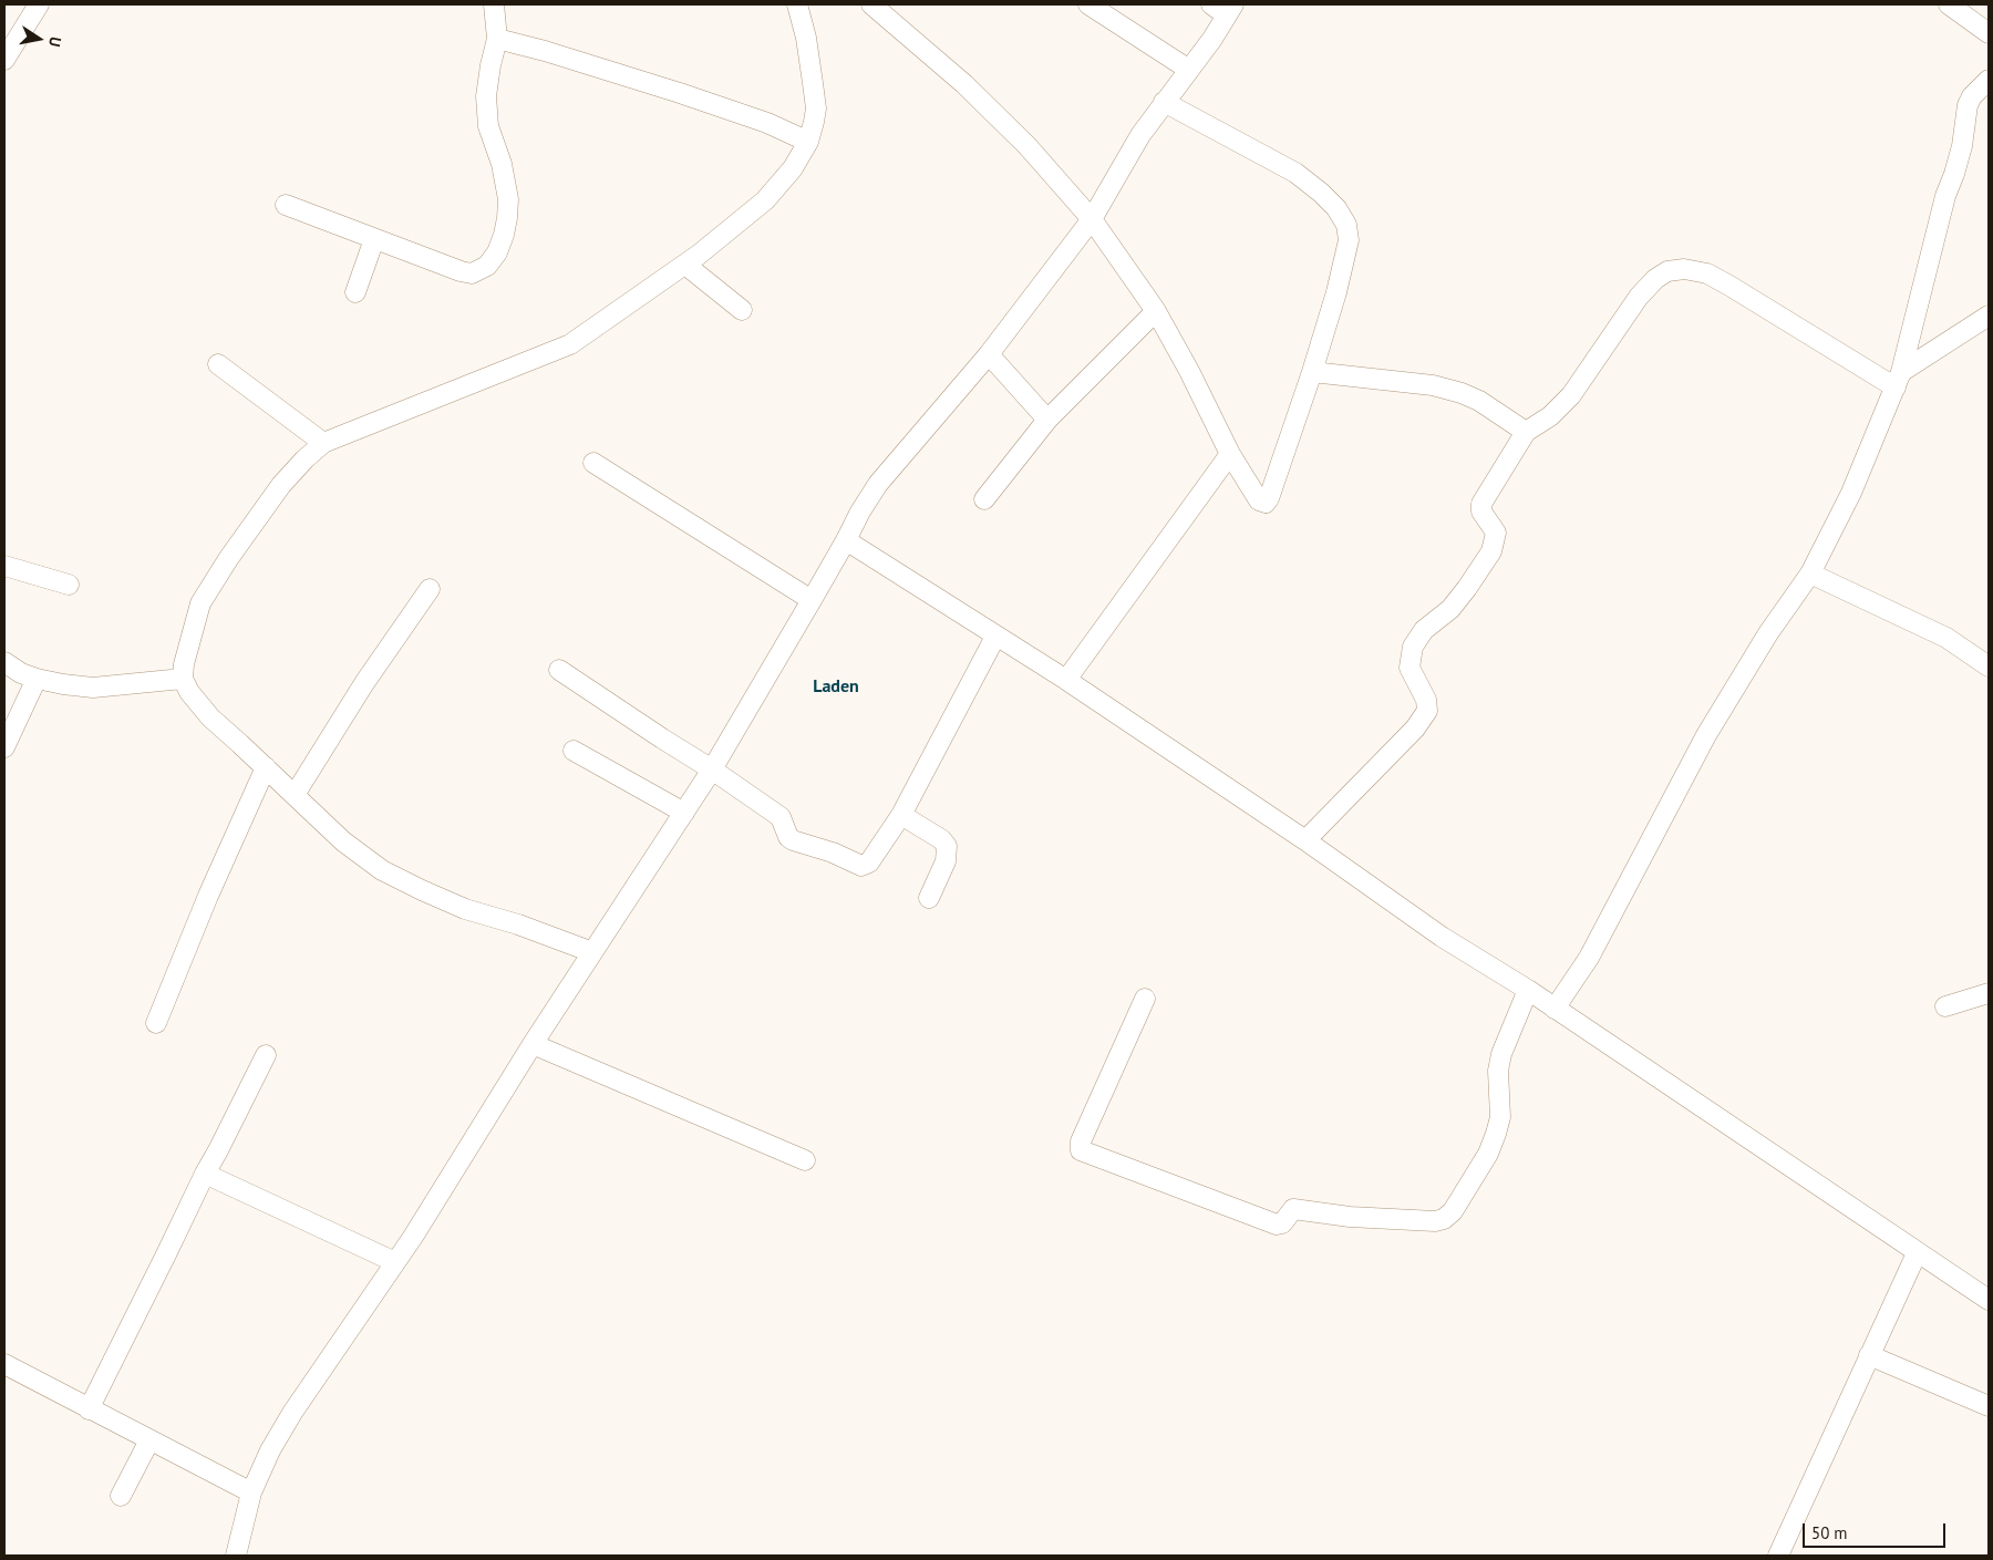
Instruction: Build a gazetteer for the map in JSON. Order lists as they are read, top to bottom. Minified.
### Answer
{"districts":["Laden"],"scale_bar":"50 m","north":"right"}
